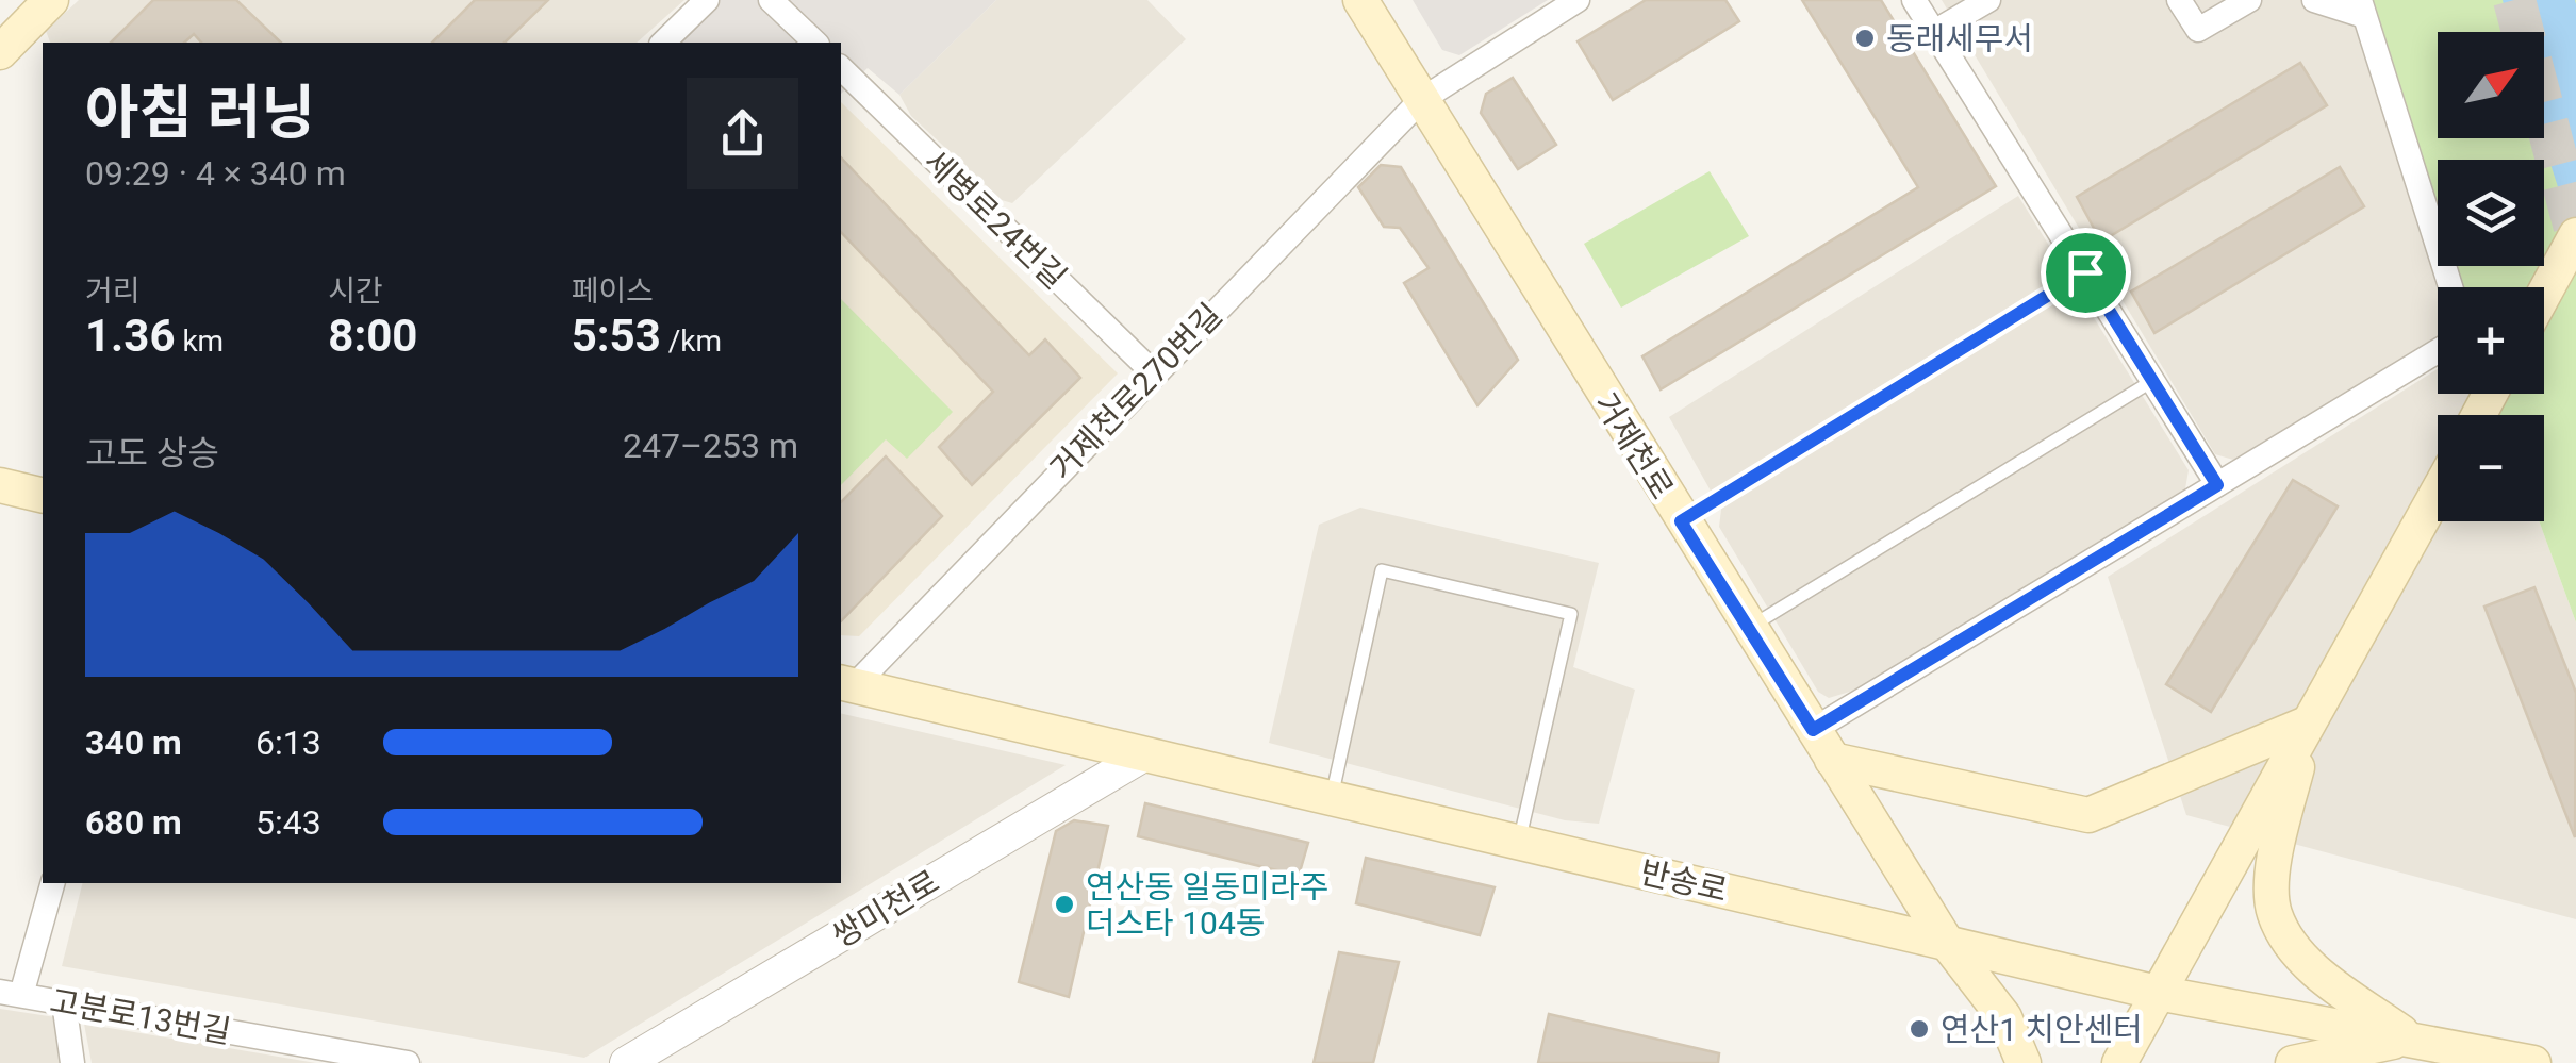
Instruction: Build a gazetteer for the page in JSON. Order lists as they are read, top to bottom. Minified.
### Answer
{"streets":{"main road":["거제천로","반송로"],"street":["세병로24번길","거제천로270번길","쌍미천로","고분로13번길"]},"crossings":[["세병로24번길","거제천로270번길"],["거제천로270번길","거제천로"],["거제천로270번길","반송로"],["거제천로","반송로"],["반송로","쌍미천로"]],"places":["동래세무서","연산동 일동미라주 더스타 104동","연산1 치안센터"],"north":"top right","page":{"map_buttons":["+","−"],"heading":["아침 러닝","09:29 · 4 × 340 m"],"stats":[["거리","1.36 km"],["시간","8:00"],["페이스","5:53 /km"]],"chart":["고도 상승","247–253 m"],"list":[{"name":"340 m","note":"6:13"},{"name":"680 m","note":"5:43"}]}}
